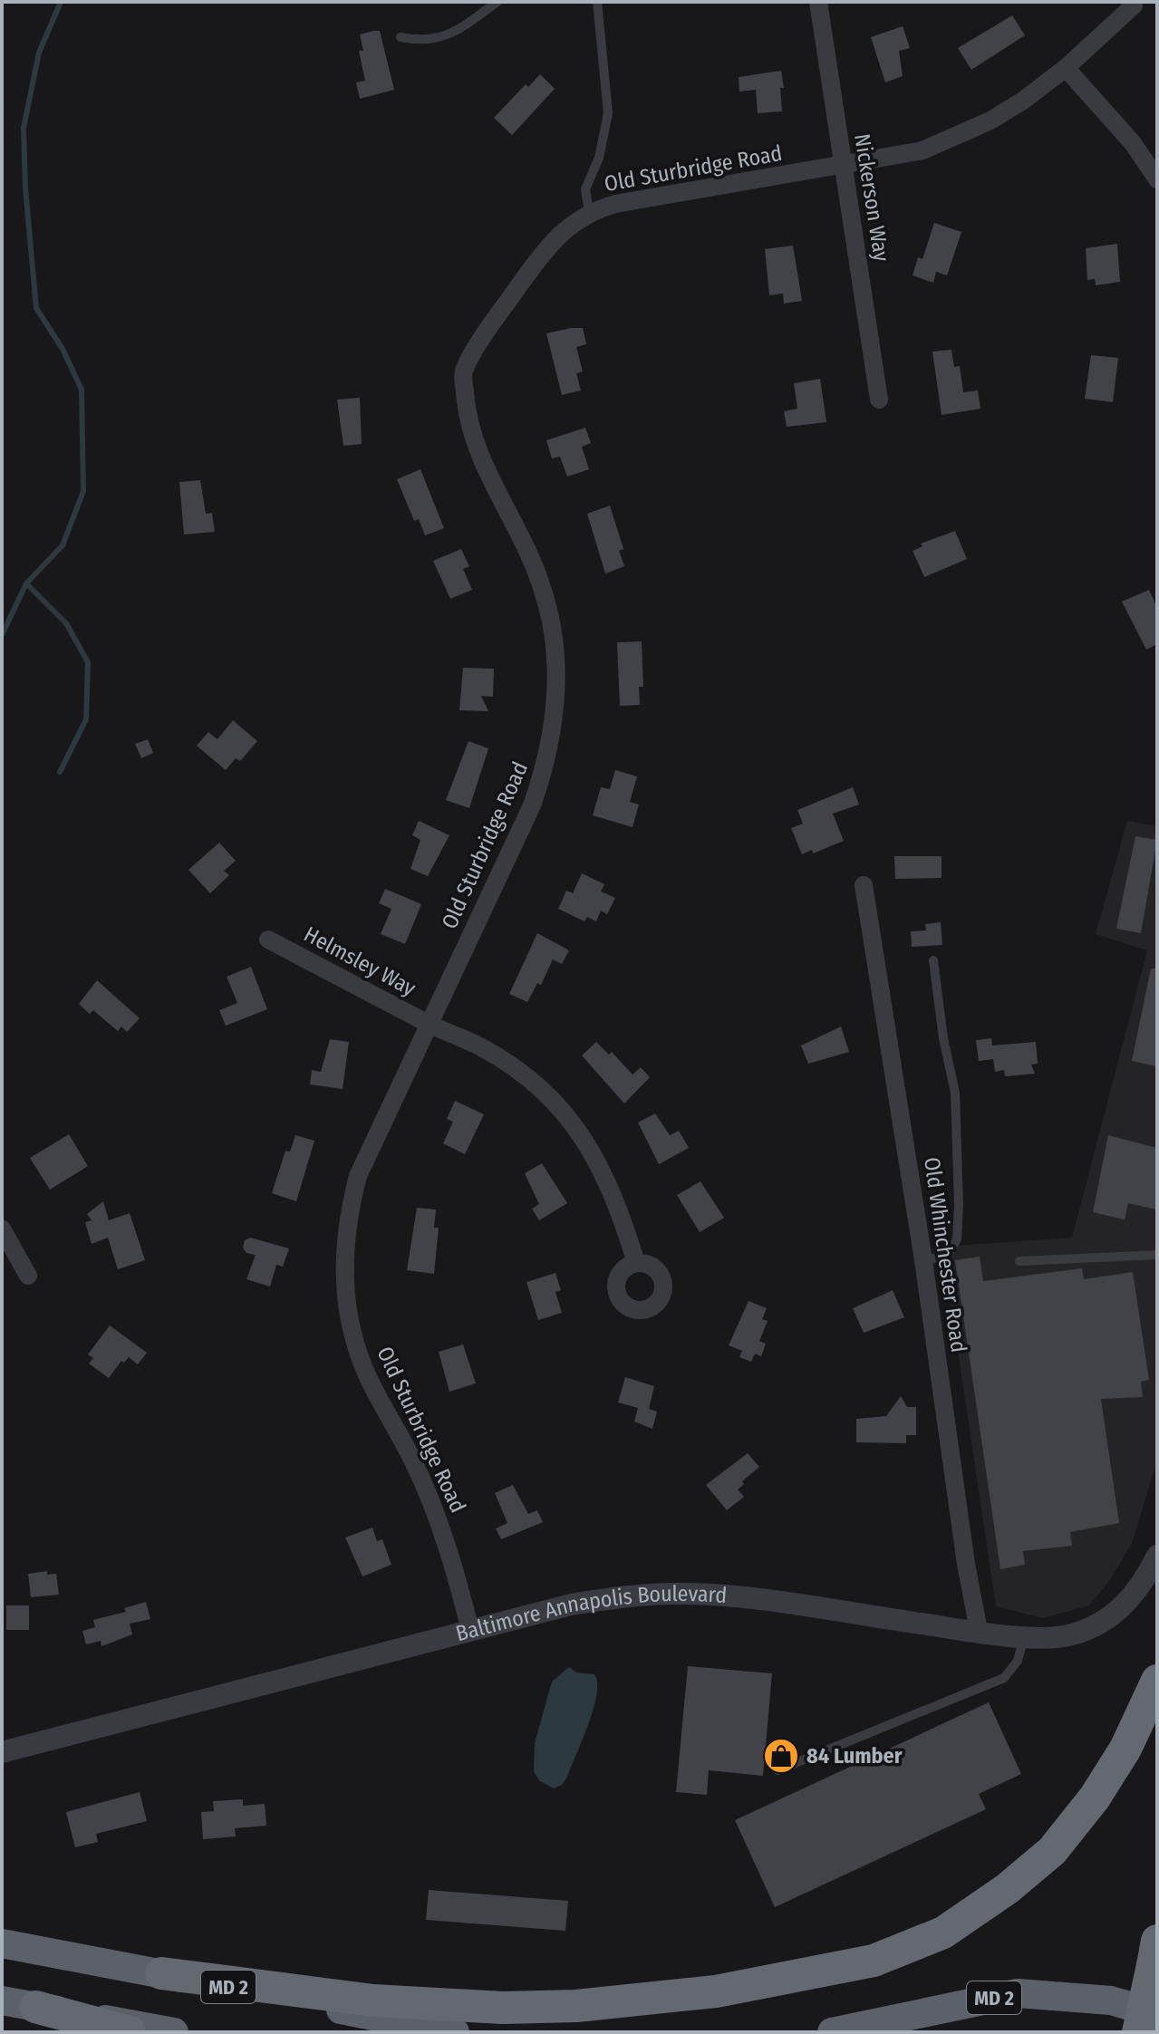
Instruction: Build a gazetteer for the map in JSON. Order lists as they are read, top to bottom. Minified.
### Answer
{"streets":{"highway":["MD 2"],"street":["Old Sturbridge Road","Nickerson Way","Helmsley Way","Old Whinchester Road","Baltimore Annapolis Boulevard"]},"crossings":[["Old Sturbridge Road","Nickerson Way"],["Old Sturbridge Road","Helmsley Way"],["Old Sturbridge Road","Baltimore Annapolis Boulevard"],["Old Whinchester Road","Baltimore Annapolis Boulevard"]],"places":{"shop":["84 Lumber"]}}
